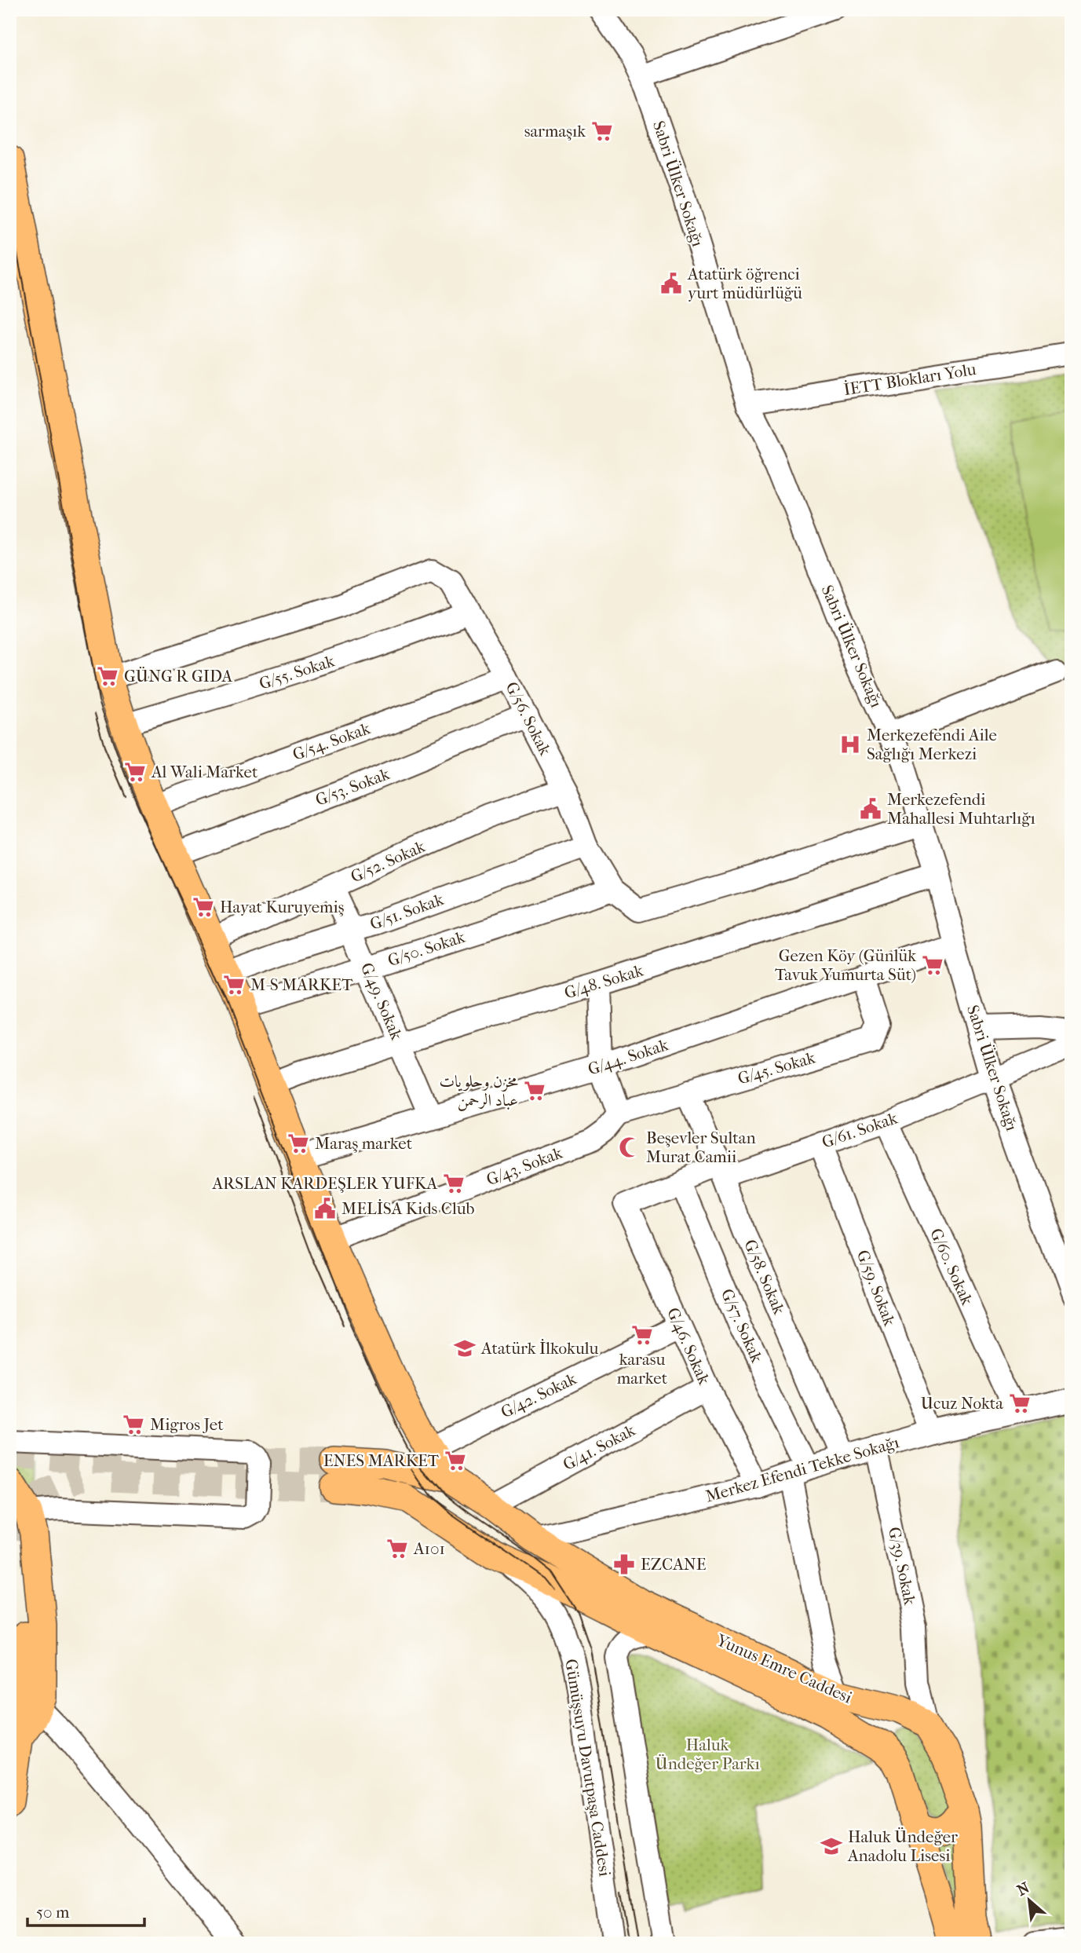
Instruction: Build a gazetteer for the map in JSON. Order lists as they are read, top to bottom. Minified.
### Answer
{"streets":{"main road":["Yunus Emre Caddesi"],"street":["Sabri Ülker Sokağı","İETT Blokları Yolu","G/55. Sokak","G/56. Sokak","G/54. Sokak","G/53. Sokak","G/52. Sokak","G/51. Sokak","G/50. Sokak","G/48. Sokak","G/49. Sokak","G/44. Sokak","G/45. Sokak","G/61. Sokak","G/43. Sokak","G/60. Sokak","G/58. Sokak","G/59. Sokak","G/57. Sokak","G/46. Sokak","G/42. Sokak","G/41. Sokak","Merkez Efendi Tekke Sokağı","G/39. Sokak","Gümüşsuyu Davutpaşa Caddesi"]},"crossings":[["Sabri Ülker Sokağı","İETT Blokları Yolu"],["Sabri Ülker Sokağı","G/56. Sokak"],["Sabri Ülker Sokağı","G/48. Sokak"],["Sabri Ülker Sokağı","G/44. Sokak"],["Sabri Ülker Sokağı","G/61. Sokak"],["G/55. Sokak","G/56. Sokak"],["G/56. Sokak","G/54. Sokak"],["G/56. Sokak","G/53. Sokak"],["G/56. Sokak","G/52. Sokak"],["G/56. Sokak","G/51. Sokak"],["G/56. Sokak","G/50. Sokak"],["G/52. Sokak","G/49. Sokak"],["G/51. Sokak","G/49. Sokak"],["G/50. Sokak","G/49. Sokak"],["G/48. Sokak","G/49. Sokak"],["G/49. Sokak","G/44. Sokak"],["G/44. Sokak","G/45. Sokak"],["G/45. Sokak","G/43. Sokak"],["G/45. Sokak","G/58. Sokak"],["G/61. Sokak","G/60. Sokak"],["G/61. Sokak","G/58. Sokak"],["G/61. Sokak","G/59. Sokak"],["G/60. Sokak","Merkez Efendi Tekke Sokağı"],["G/58. Sokak","Merkez Efendi Tekke Sokağı"],["G/59. Sokak","Merkez Efendi Tekke Sokağı"],["G/57. Sokak","G/46. Sokak"],["G/57. Sokak","Merkez Efendi Tekke Sokağı"],["G/57. Sokak","Yunus Emre Caddesi"],["G/46. Sokak","G/42. Sokak"],["G/46. Sokak","G/41. Sokak"],["G/46. Sokak","Merkez Efendi Tekke Sokağı"],["G/41. Sokak","Yunus Emre Caddesi"],["Merkez Efendi Tekke Sokağı","G/39. Sokak"],["Merkez Efendi Tekke Sokağı","Yunus Emre Caddesi"],["G/39. Sokak","Yunus Emre Caddesi"],["Yunus Emre Caddesi","Gümüşsuyu Davutpaşa Caddesi"]],"parks":["Haluk Ündeğer Parkı"],"places":{"supermarket":["sarmaşık","GÜNG R GIDA","Al Wali Market","Hayat Kuruyemiş","Gezen Köy (Günlük Tavuk Yumurta Süt)","M-S MARKET","مخزن وحلويات عباد الرحمن","Maraş market","ARSLAN KARDEŞLER YUFKA","karasu market","Ucuz Nokta","Migros Jet","ENES MARKET","A101"],"public building":["Atatürk öğrenci yurt müdürlüğü","Merkezefendi Mahallesi Muhtarlığı","MELİSA Kids Club"],"hospital":["Merkezefendi Aile Sağlığı Merkezi"],"mosque":["Beşevler Sultan Murat Camii"],"school or university":["Atatürk İlkokulu","Haluk Ündeğer Anadolu Lisesi"],"pharmacy":["EZCANE"]},"scale_bar":"50 m","north":"top left"}
